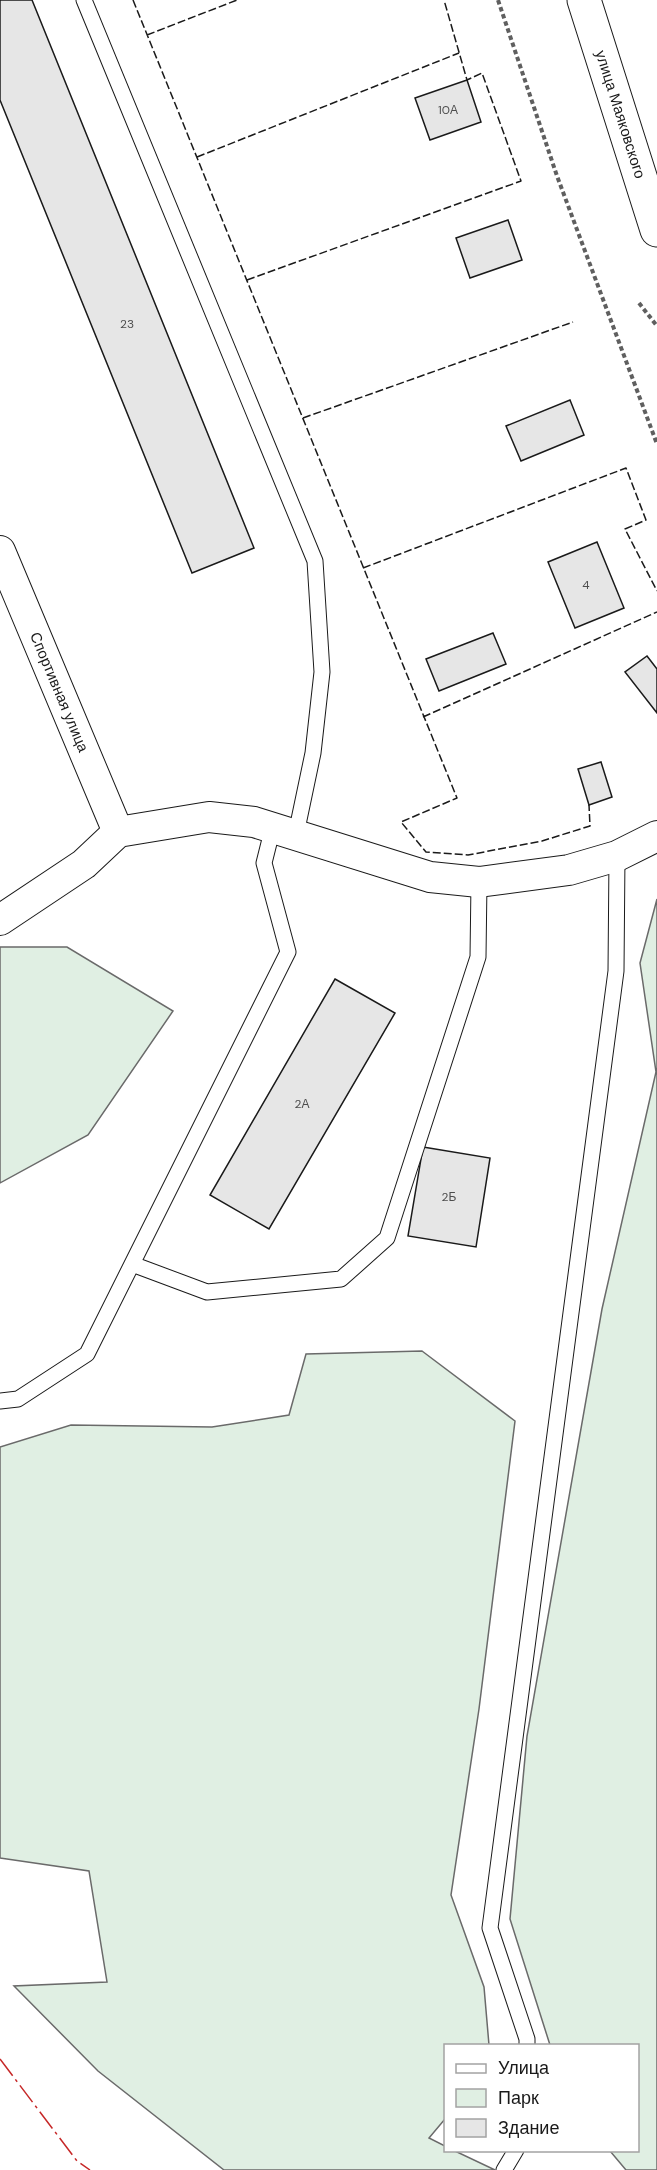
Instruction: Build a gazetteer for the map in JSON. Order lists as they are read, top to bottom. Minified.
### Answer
{"streets":{"street":["улица Маяковского","Спортивная улица"]},"house_numbers":["10А","23","4","2А","2Б"],"legend":["Улица","Парк","Здание"]}
